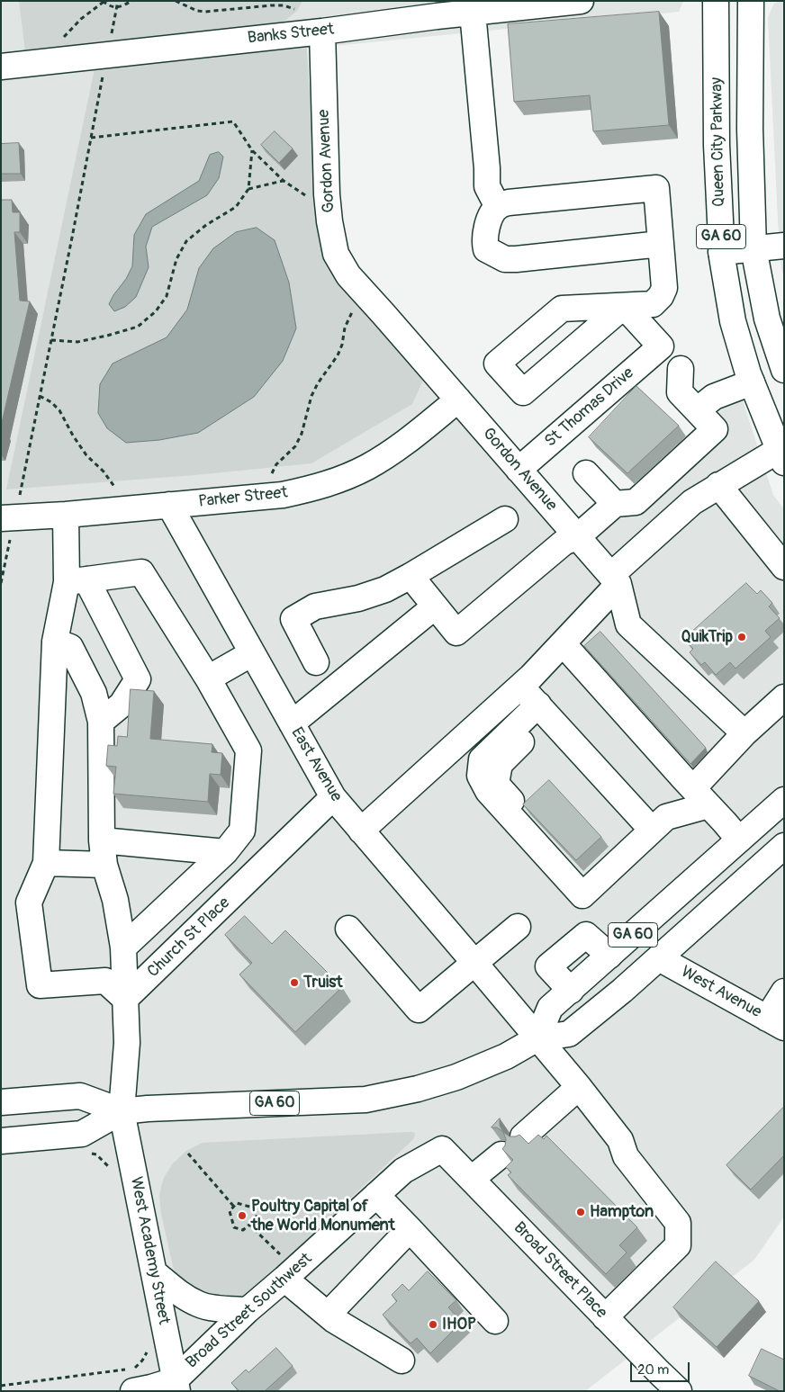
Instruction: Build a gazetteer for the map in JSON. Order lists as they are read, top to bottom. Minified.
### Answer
{"streets":{"street":["Banks Street","Queen City Parkway","Gordon Avenue","GA 60","St Thomas Drive","Parker Street","East Avenue","Church St Place","West Avenue","West Academy Street","Broad Street Place","Broad Street Southwest"]},"crossings":[["Banks Street","Gordon Avenue"],["Gordon Avenue","St Thomas Drive"],["Gordon Avenue","Parker Street"],["GA 60","East Avenue"],["GA 60","West Avenue"],["GA 60","West Academy Street"],["Parker Street","East Avenue"],["East Avenue","Church St Place"],["East Avenue","Broad Street Place"],["West Academy Street","Broad Street Southwest"],["Broad Street Place","Broad Street Southwest"]],"places":["QuikTrip","Truist","Hampton","Poultry Capital of the World Monument","IHOP"],"scale_bar":"20 m"}
